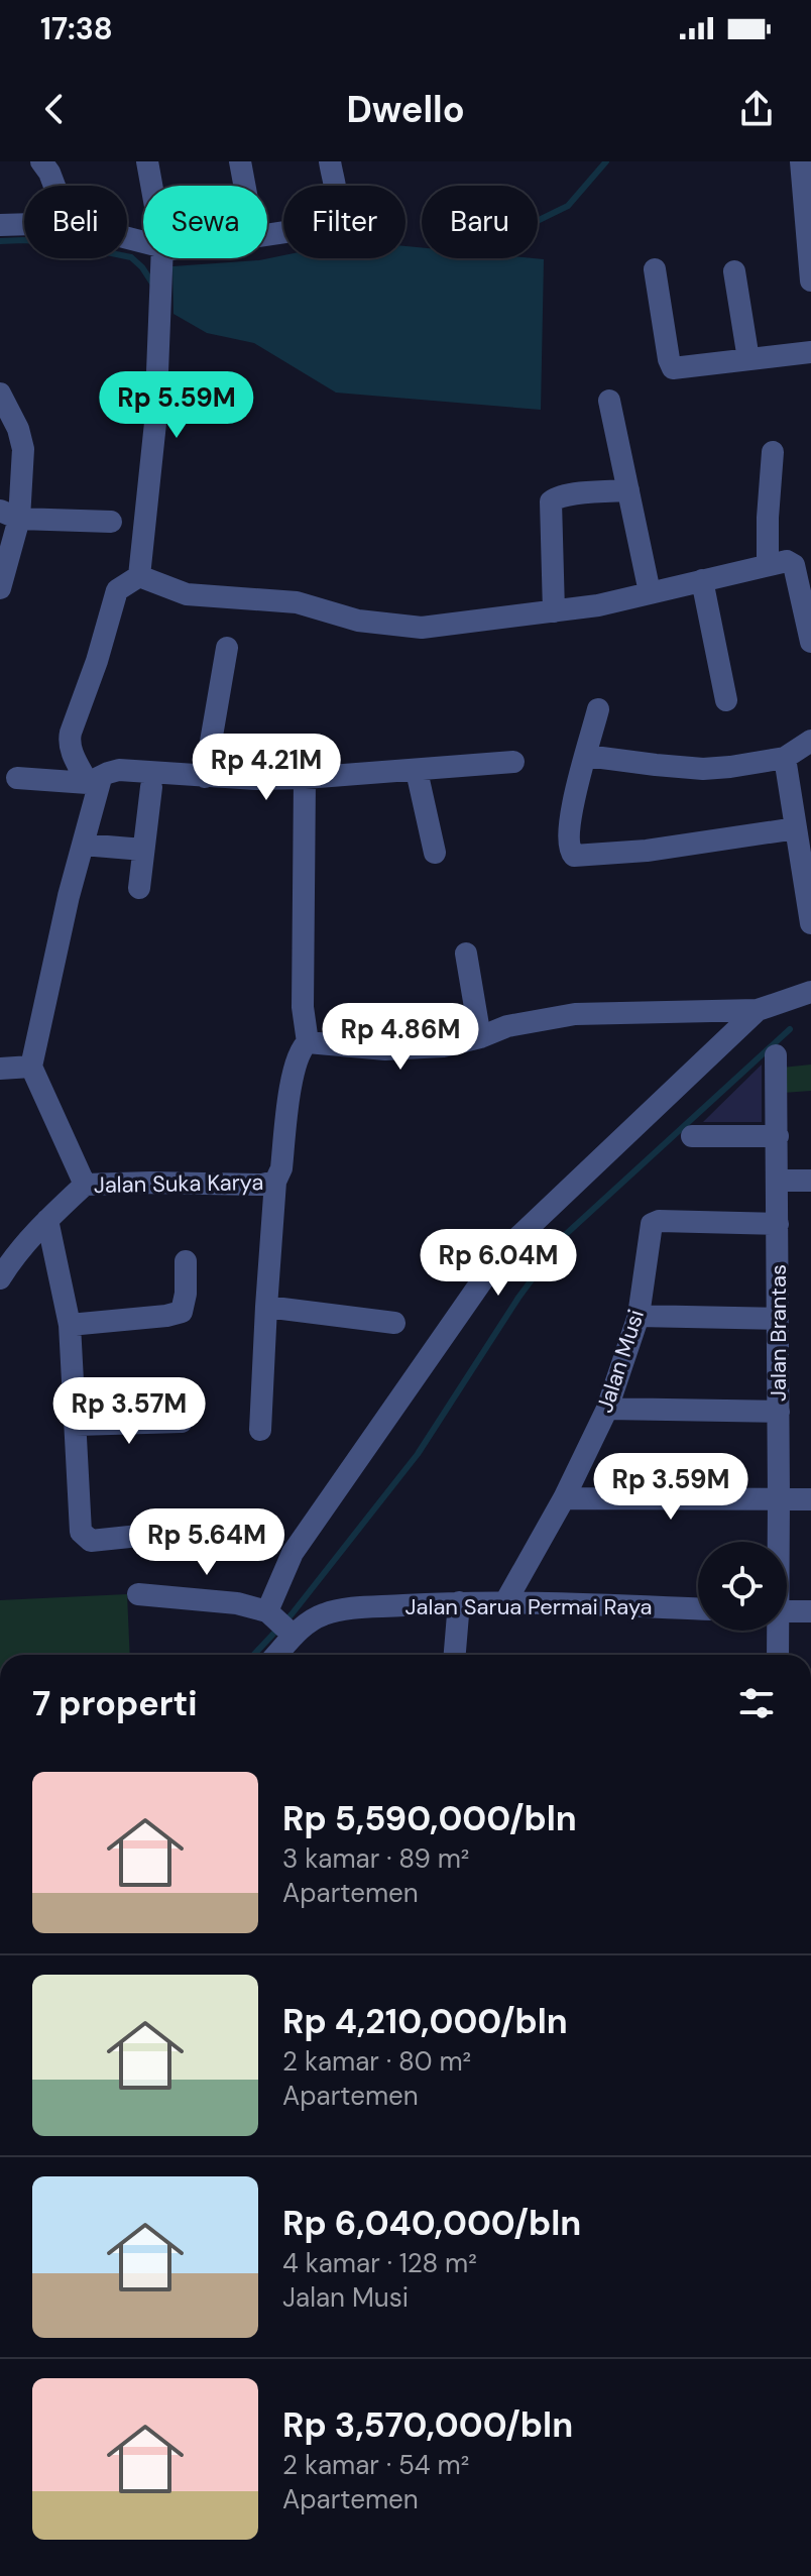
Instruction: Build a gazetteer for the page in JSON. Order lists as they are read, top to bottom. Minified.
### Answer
{"streets":{"street":["Jalan Suka Karya","Jalan Brantas","Jalan Musi","Jalan Sarua Permai Raya"]},"crossings":[["Jalan Brantas","Jalan Musi"],["Jalan Musi","Jalan Sarua Permai Raya"]],"page":{"status":"17:38","header":"Dwello","chip":["Beli","Sewa","Filter","Baru"],"price":["Rp 5.59M","Rp 4.21M","Rp 4.86M","Rp 6.04M","Rp 3.57M","Rp 3.59M","Rp 5.64M"],"heading":"7 properti","list":[{"name":"Rp 5,590,000/bln","note":"3 kamar · 89 m² · Apartemen"},{"name":"Rp 4,210,000/bln","note":"2 kamar · 80 m² · Apartemen"},{"name":"Rp 6,040,000/bln","note":"4 kamar · 128 m² · Jalan Musi"},{"name":"Rp 3,570,000/bln","note":"2 kamar · 54 m² · Apartemen"}]}}
